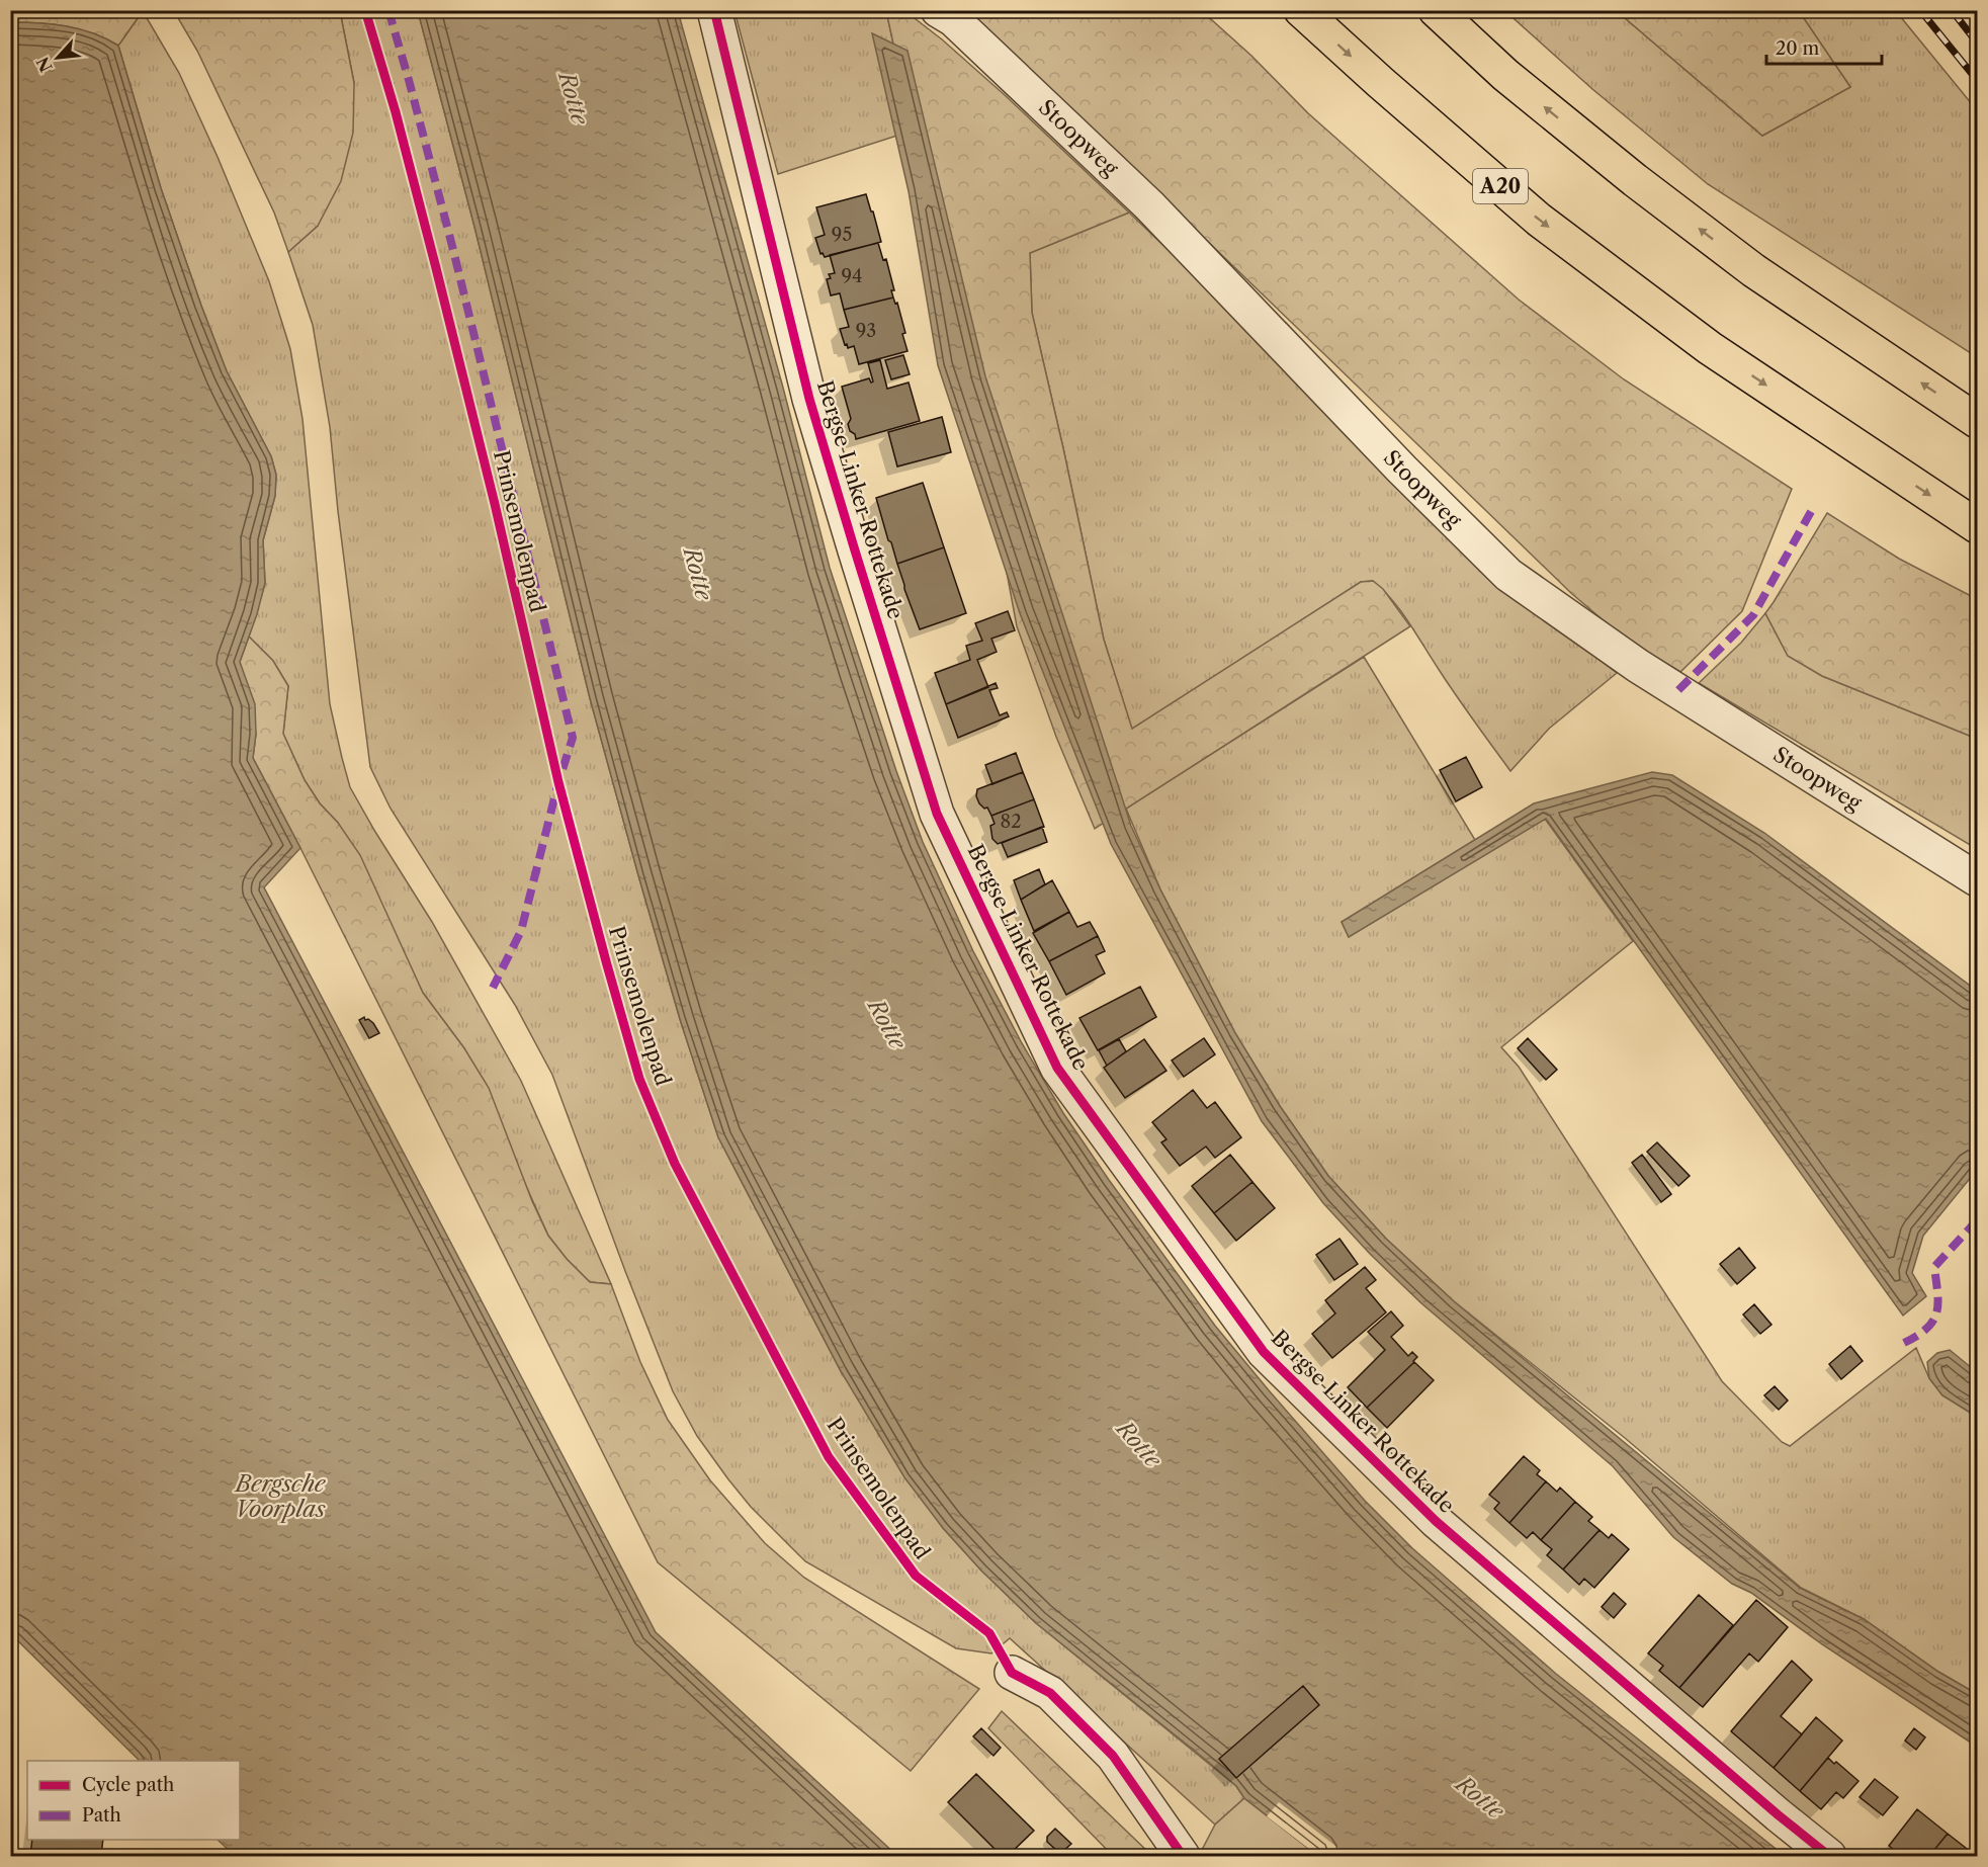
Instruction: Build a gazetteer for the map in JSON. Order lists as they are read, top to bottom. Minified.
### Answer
{"streets":{"highway":["A20"],"street":["Stoopweg","Bergse Linker Rottekade"],"cycle path":["Prinsemolenpad"]},"water":["Rotte","Bergsche Voorplas"],"house_numbers":["95","94","93","82"],"legend":["Cycle path","Path"],"scale_bar":"20 m","north":"bottom left"}
